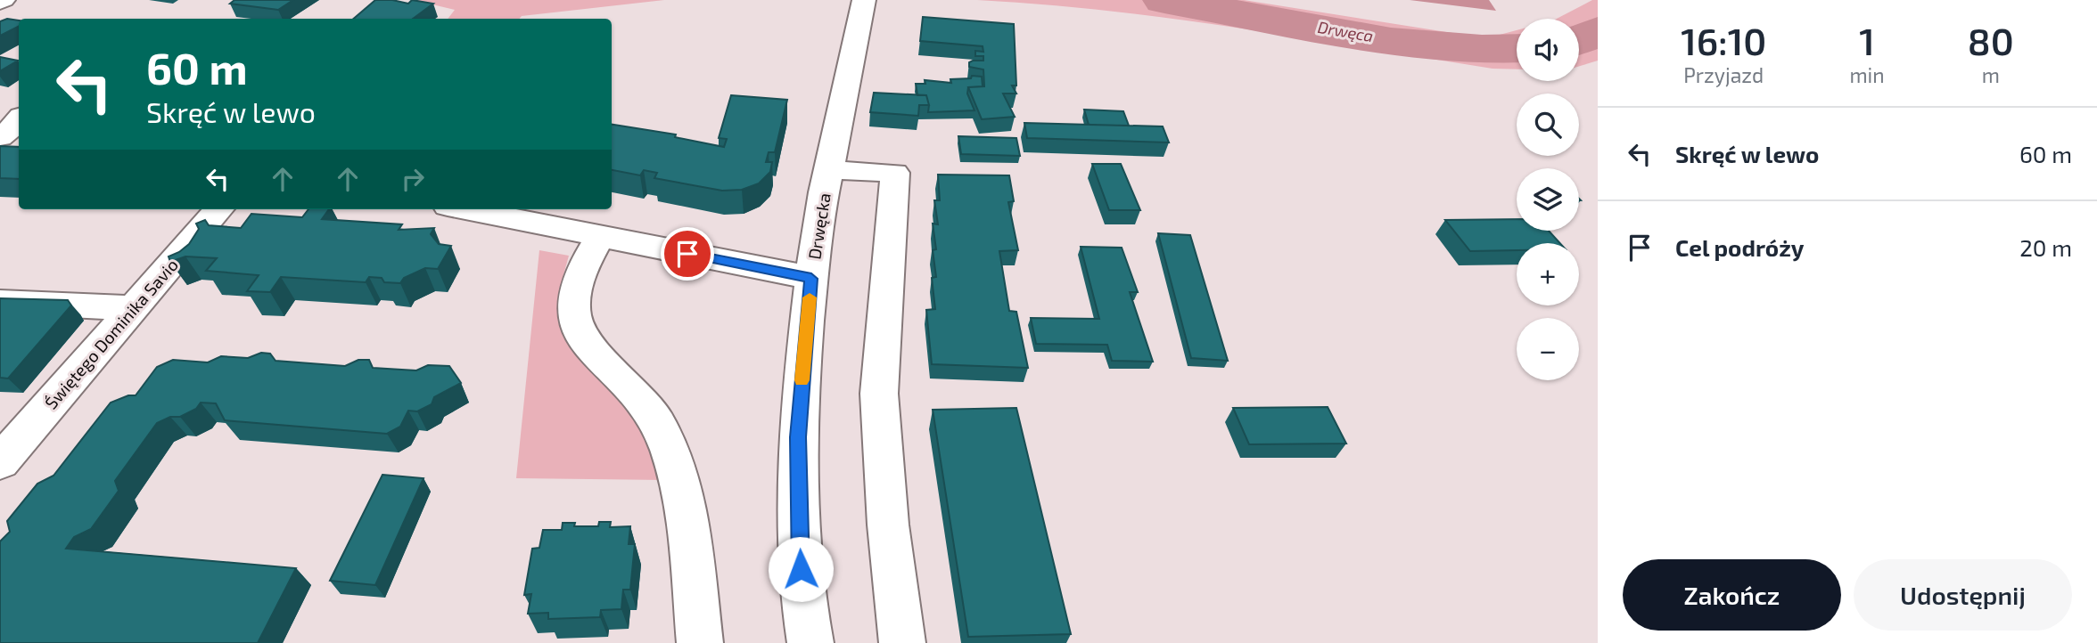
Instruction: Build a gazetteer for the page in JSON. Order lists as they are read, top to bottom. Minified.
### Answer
{"streets":{"street":["Drwęcka","Świętego Dominika Savio"]},"water":["Drwęca"],"page":{"eta":["16:10","Przyjazd","1","min","80","m"],"map_buttons":["+","−"],"turn":["60 m","Skręć w lewo"],"list":[{"name":"Skręć w lewo","value":"60 m"},{"name":"Cel podróży","value":"20 m"}],"buttons":["Zakończ","Udostępnij"]}}
